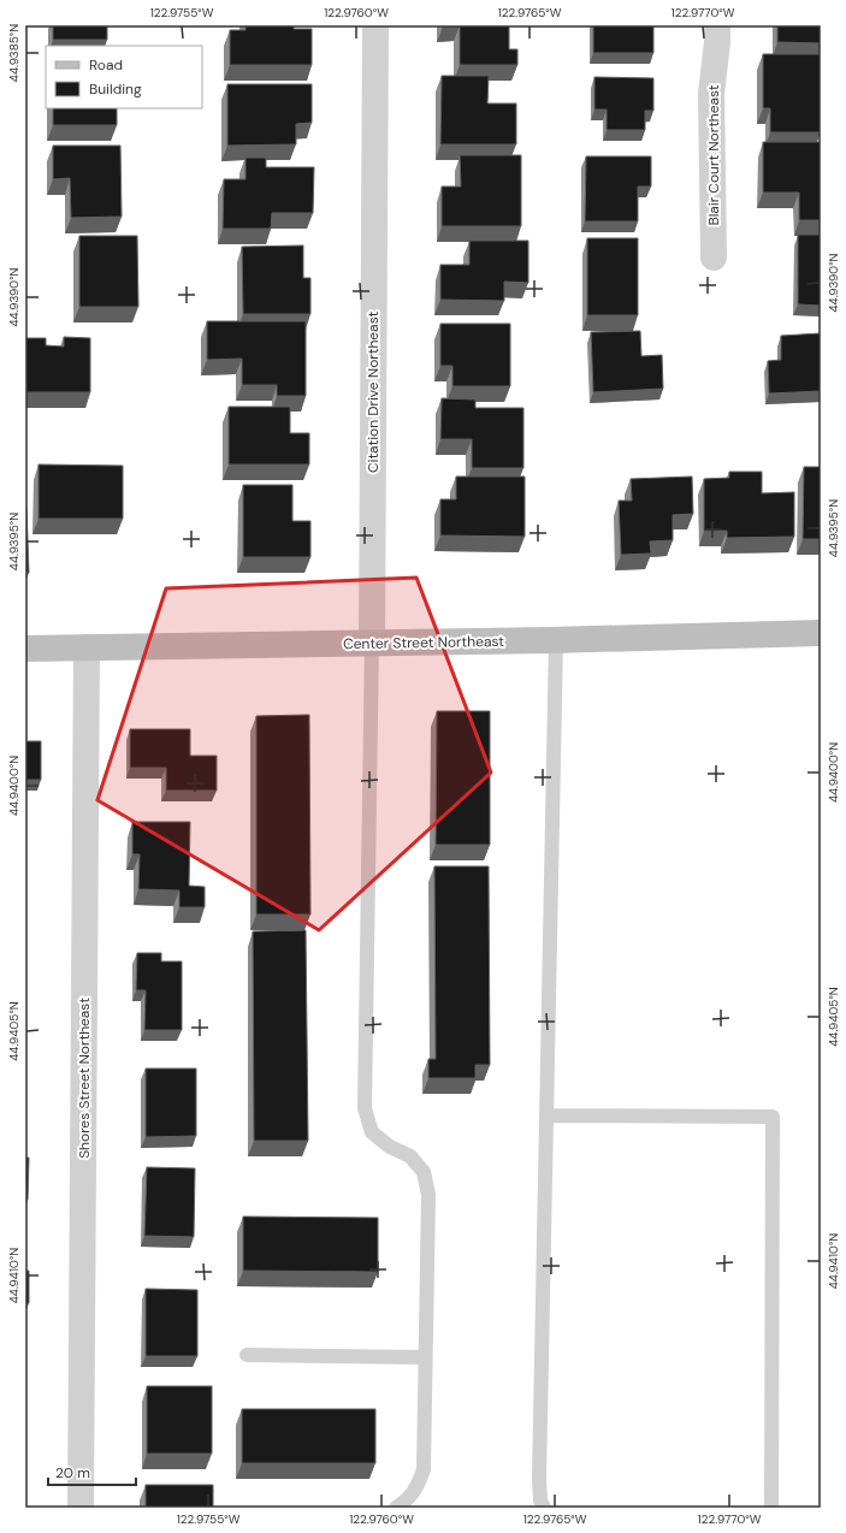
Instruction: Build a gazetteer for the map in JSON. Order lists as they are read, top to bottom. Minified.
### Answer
{"streets":{"main road":["Center Street Northeast"],"street":["Blair Court Northeast","Citation Drive Northeast","Shores Street Northeast"]},"crossings":[["Citation Drive Northeast","Center Street Northeast"],["Center Street Northeast","Shores Street Northeast"]],"legend":["Road","Building"],"scale_bar":"20 m","coordinates":["122.9755°W","122.9760°W","122.9765°W","122.9770°W","44.9385°N","44.9390°N","44.9395°N","44.9400°N","44.9405°N","44.9410°N"]}
